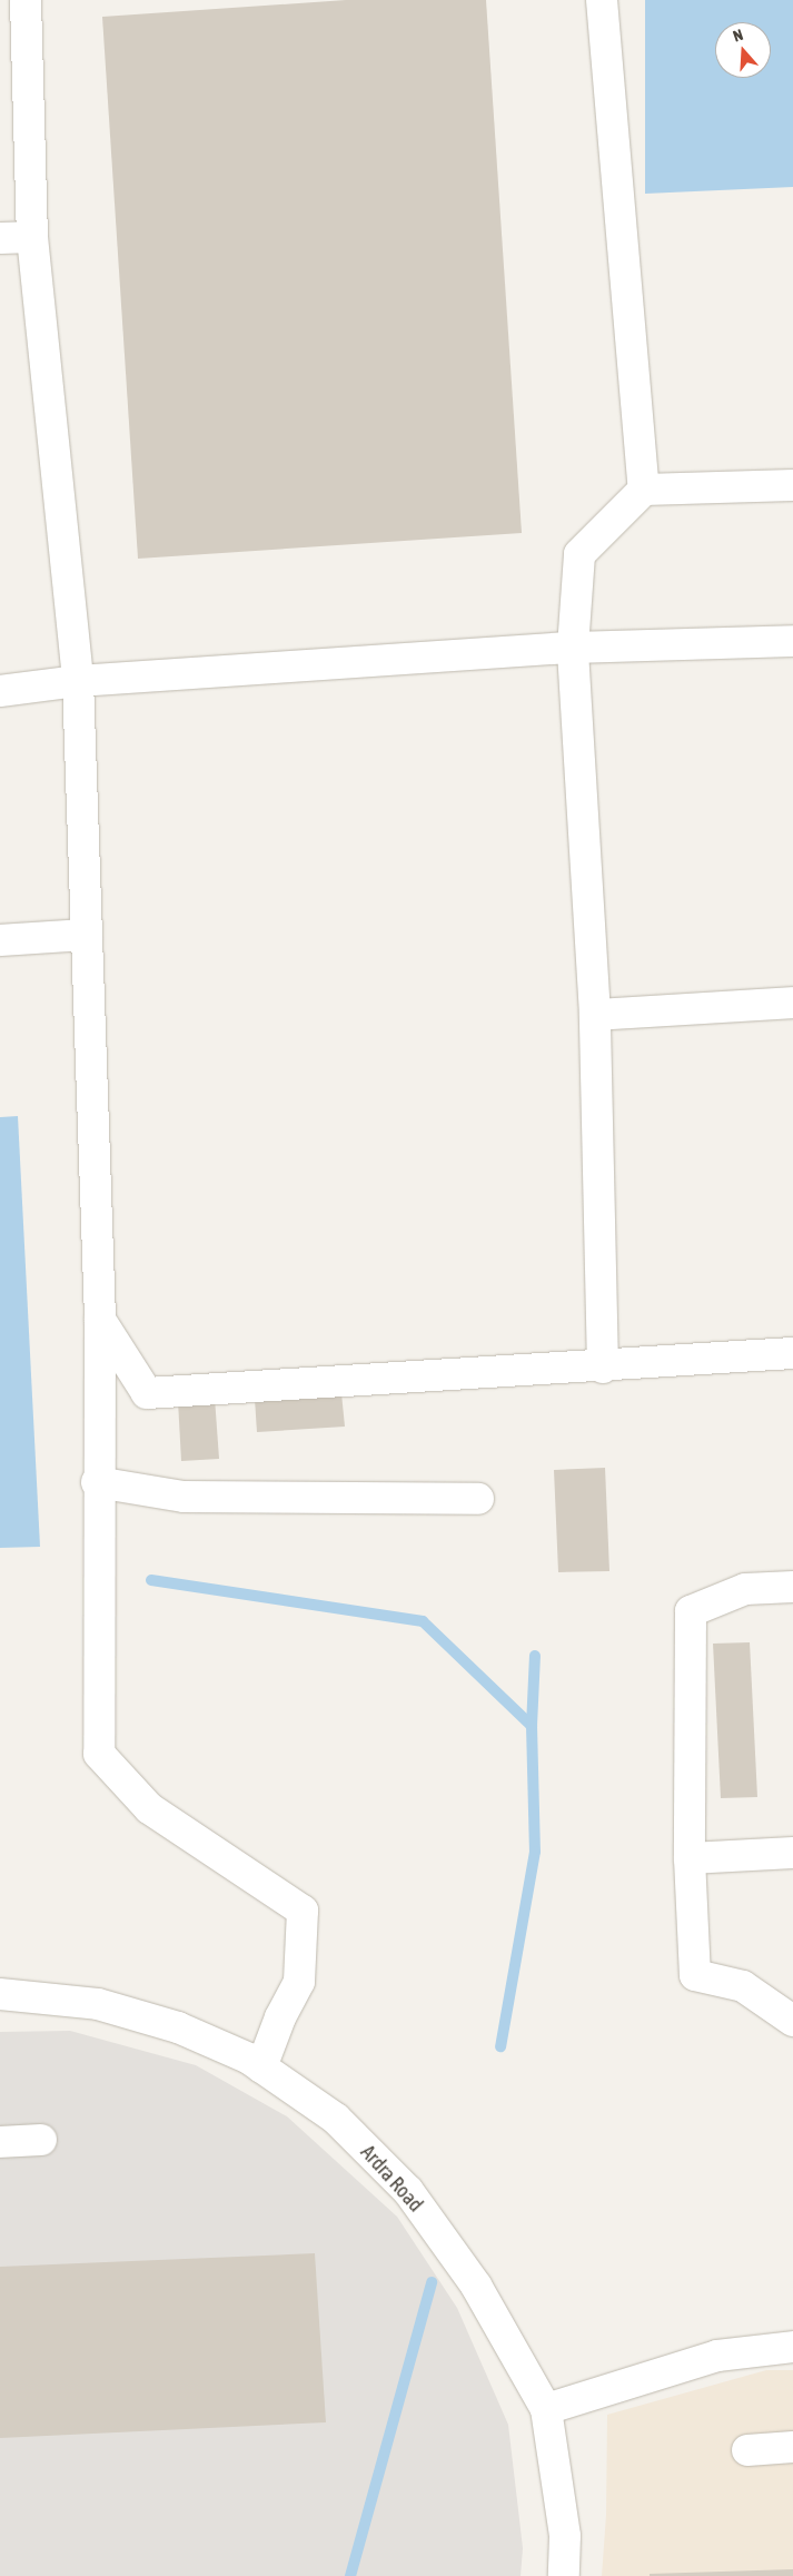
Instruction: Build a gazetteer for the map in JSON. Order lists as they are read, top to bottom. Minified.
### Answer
{"streets":{"street":["Ardra Road"]},"north":"top"}
